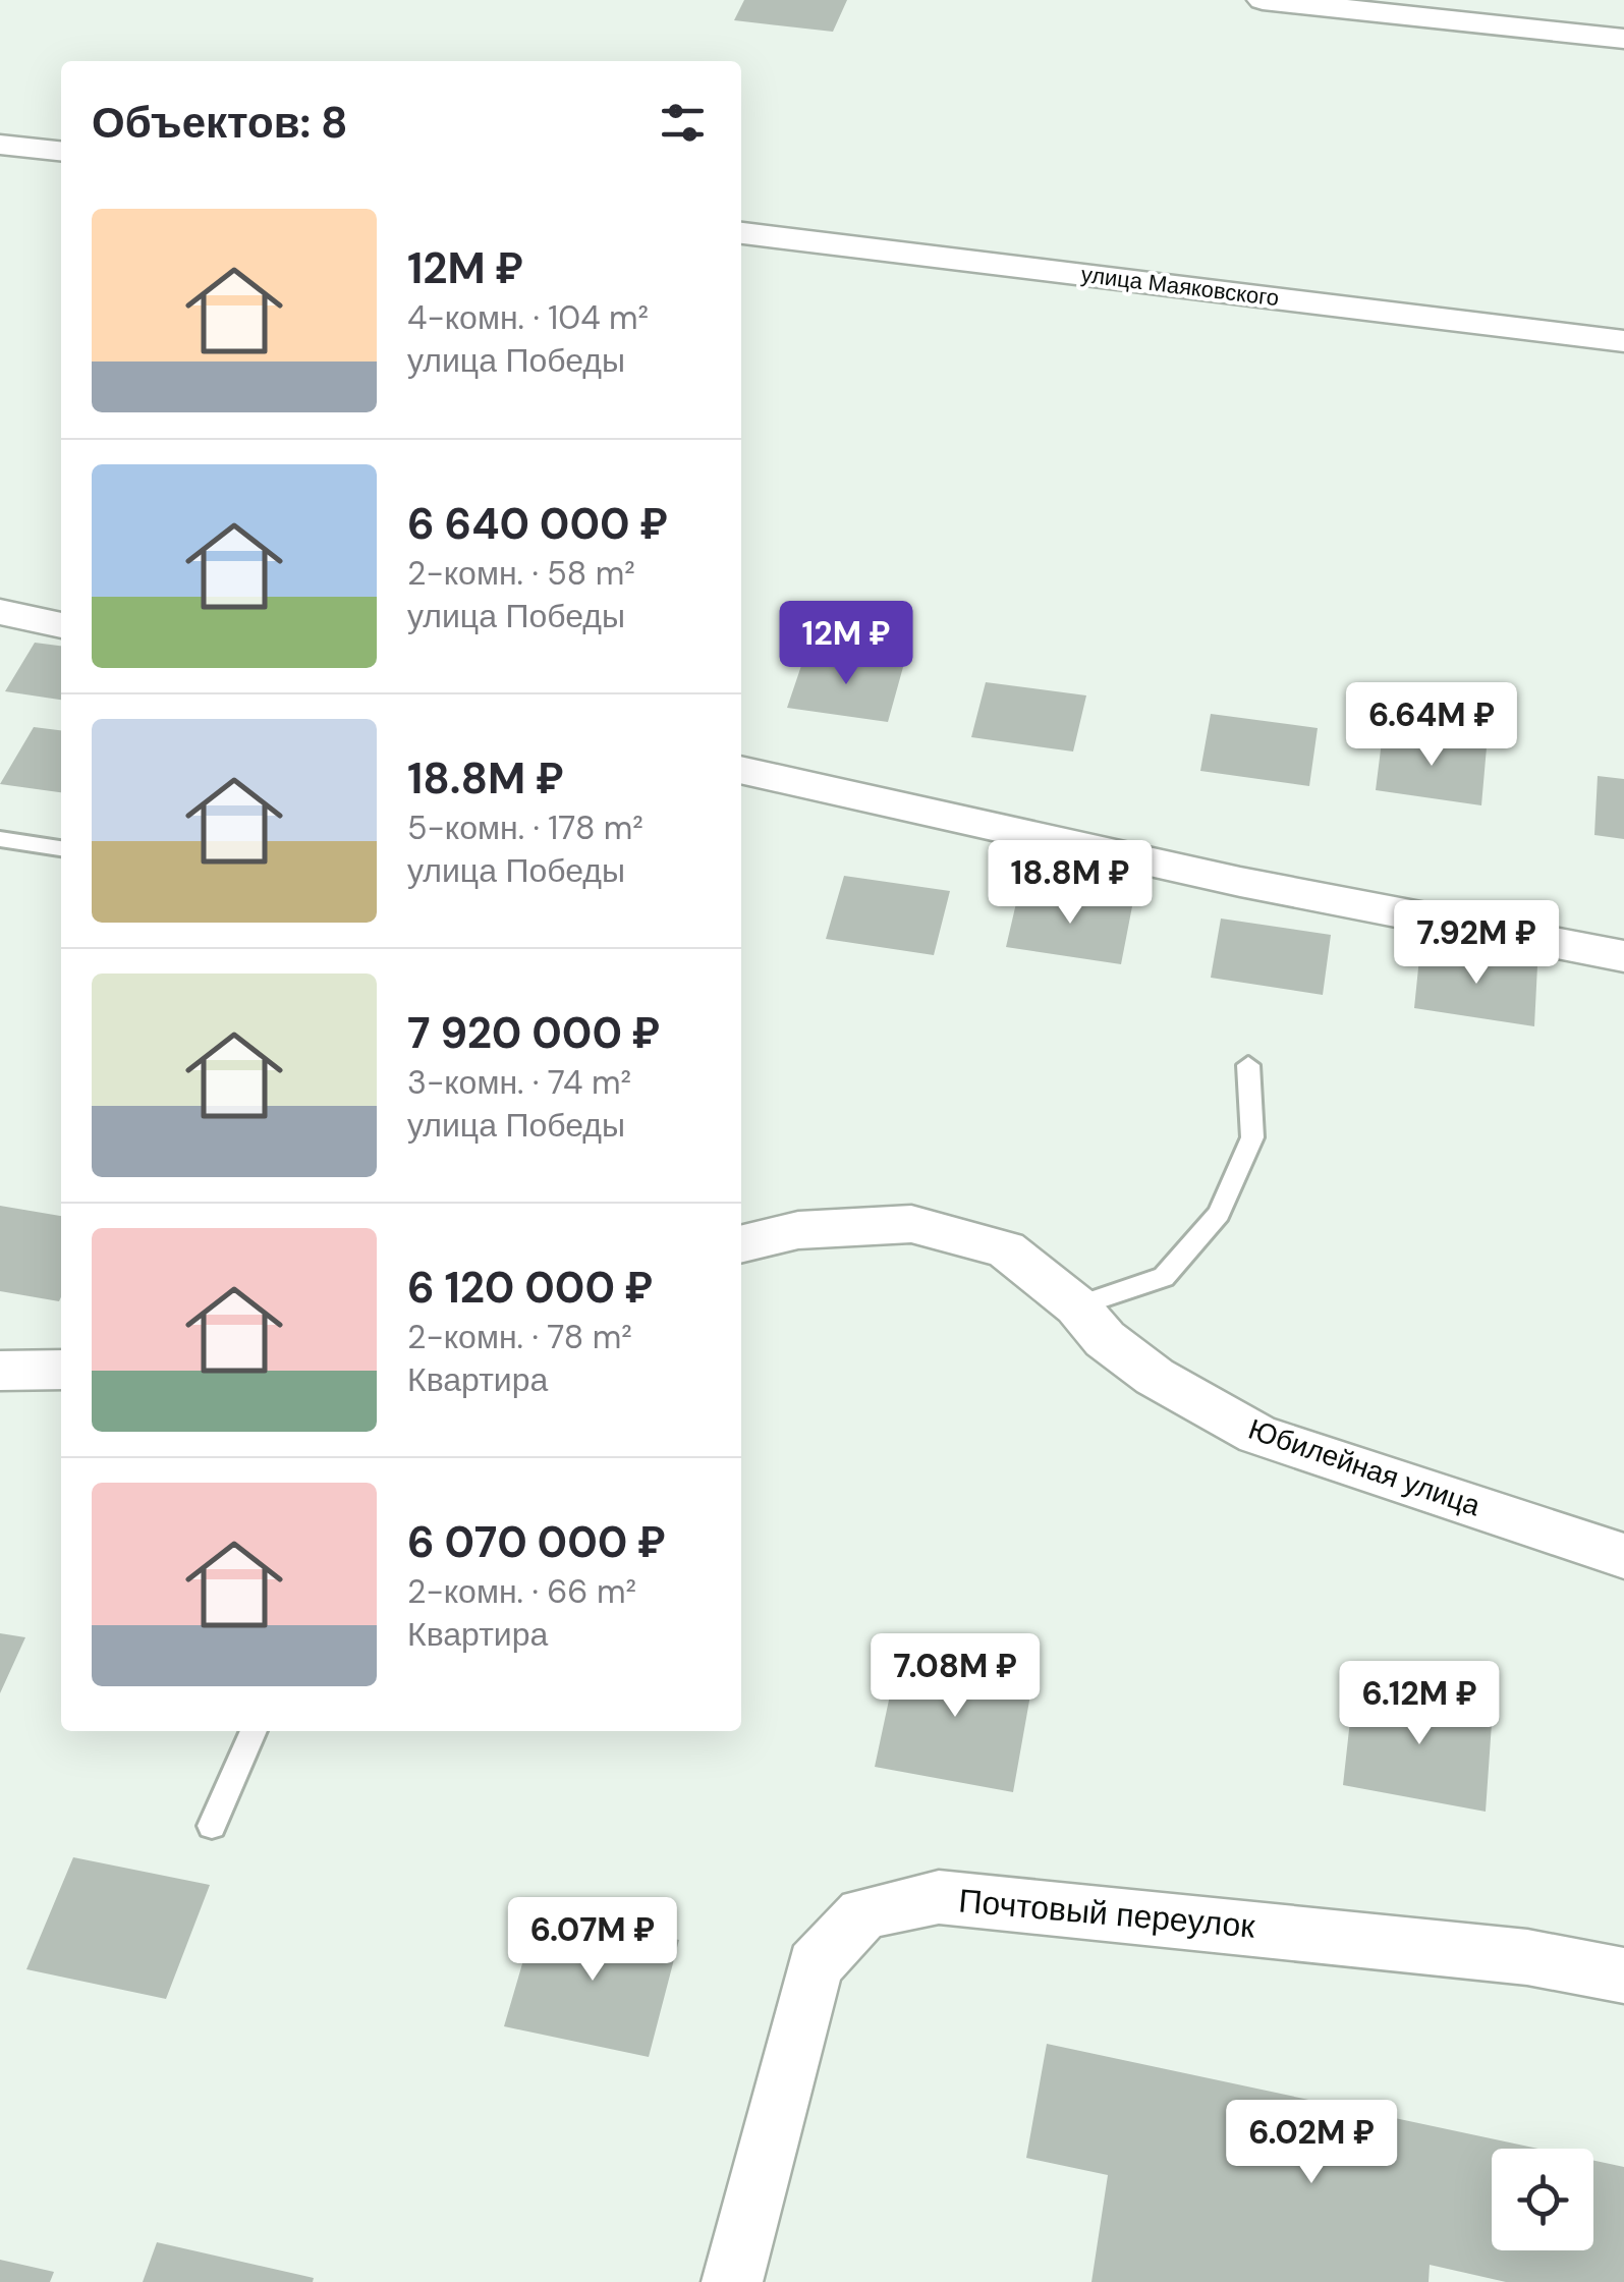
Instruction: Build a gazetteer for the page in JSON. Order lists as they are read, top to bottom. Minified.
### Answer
{"streets":{"street":["улица Маяковского","Юбилейная улица","Почтовый переулок"]},"page":{"heading":"Объектов: 8","list":[{"name":"12M ₽","note":"4-комн. · 104 m² · улица Победы"},{"name":"6 640 000 ₽","note":"2-комн. · 58 m² · улица Победы"},{"name":"18.8M ₽","note":"5-комн. · 178 m² · улица Победы"},{"name":"7 920 000 ₽","note":"3-комн. · 74 m² · улица Победы"},{"name":"6 120 000 ₽","note":"2-комн. · 78 m² · Квартира"},{"name":"6 070 000 ₽","note":"2-комн. · 66 m² · Квартира"}],"price":["12M ₽","6.64M ₽","18.8M ₽","7.92M ₽","7.08M ₽","6.12M ₽","6.07M ₽","6.02M ₽"]}}
